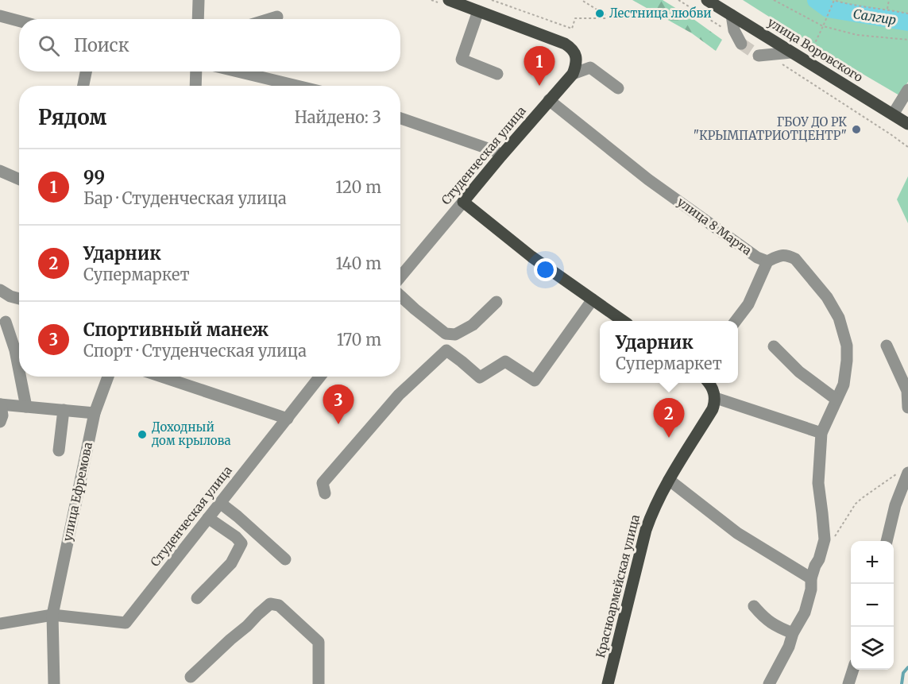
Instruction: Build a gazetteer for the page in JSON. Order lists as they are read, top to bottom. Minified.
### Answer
{"streets":{"main road":["улица Воровского","Студенческая улица","Красноармейская улица"],"street":["улица 8 Марта","улица Ефремова"]},"crossings":[["Студенческая улица","улица 8 Марта"],["Студенческая улица","улица Ефремова"]],"water":["Салгир"],"places":["Лестница любви","ГБОУ ДО РК \"КРЫМПАТРИОТЦЕНТР\"","Доходный дом крылова"],"page":{"search":"Поиск","pins":["1","3","2"],"heading":["Рядом","Найдено: 3"],"list":[{"mark":"1","name":"99","note":"Бар · Студенческая улица","value":"120 m"},{"mark":"2","name":"Ударник","note":"Супермаркет","value":"140 m"},{"mark":"3","name":"Спортивный манеж","note":"Спорт · Студенческая улица","value":"170 m"}],"popup":["Ударник","Супермаркет"],"map_buttons":["+","−"]}}
